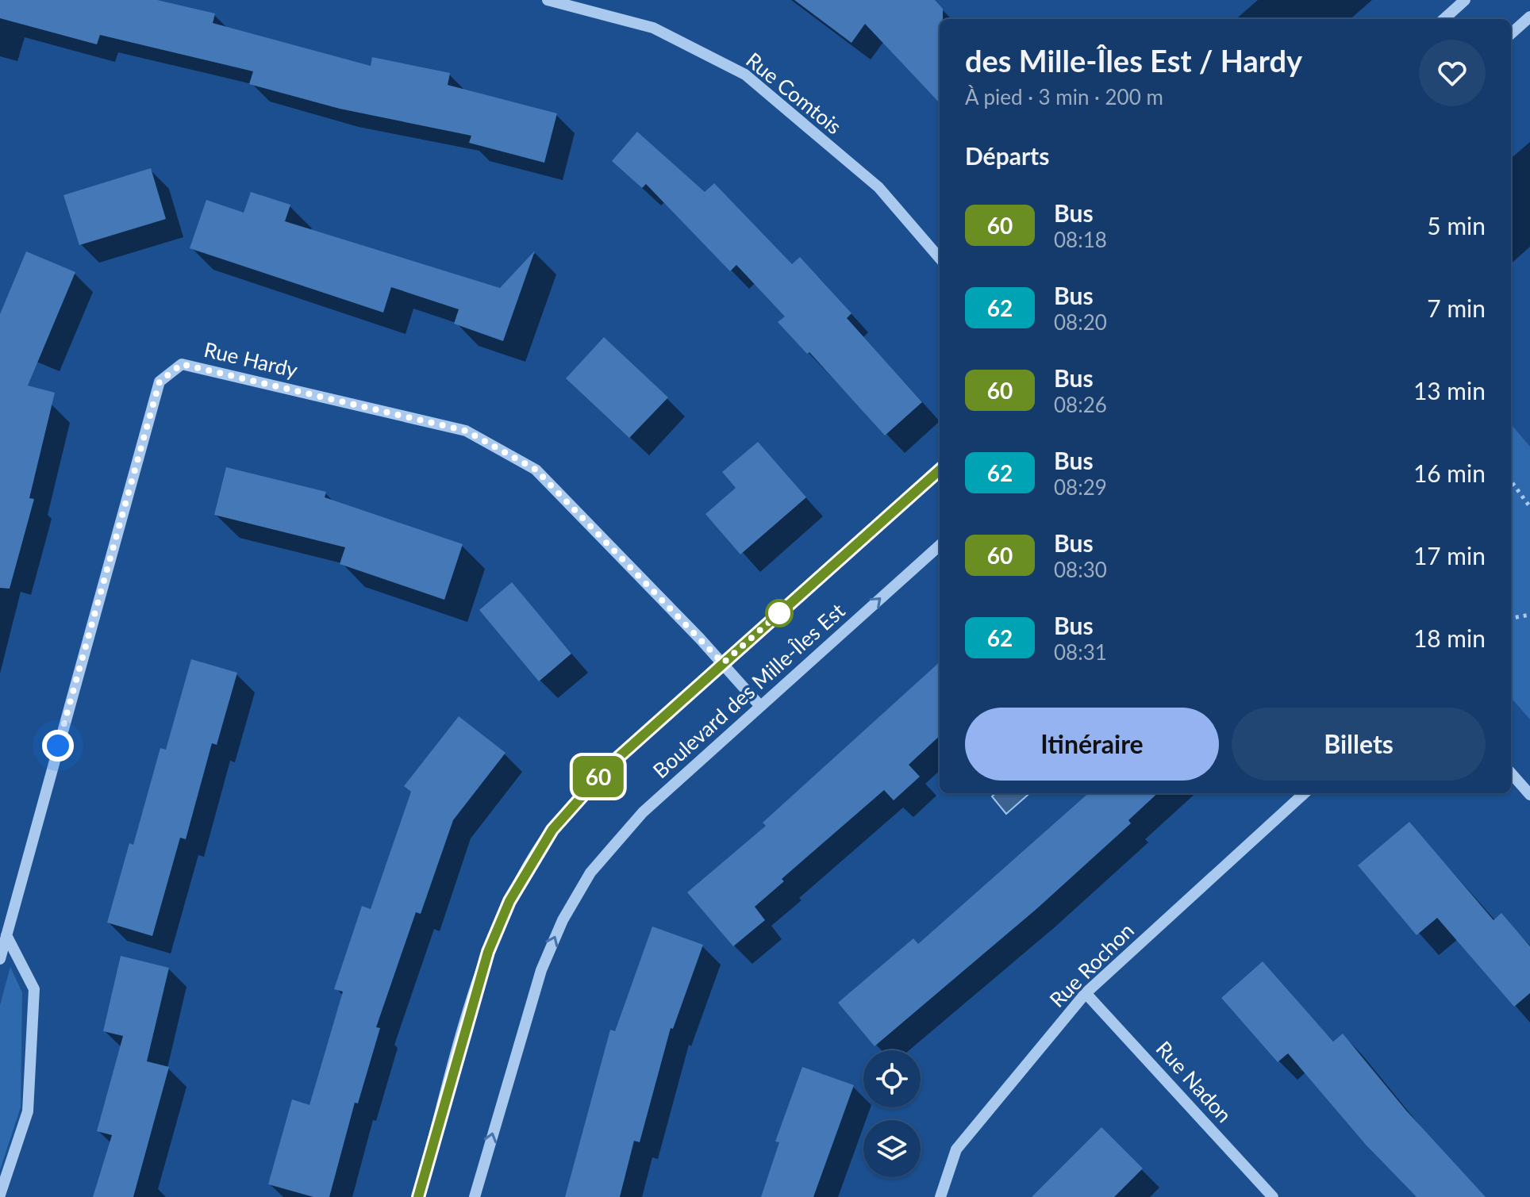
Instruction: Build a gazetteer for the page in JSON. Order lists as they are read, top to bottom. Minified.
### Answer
{"streets":{"street":["Rue Comtois","Rue Hardy","Boulevard des Mille-Îles Est","Rue Rochon","Rue Nadon"]},"crossings":[["Rue Hardy","Boulevard des Mille-Îles Est"],["Rue Rochon","Rue Nadon"]],"lines":["bus line 60"],"page":{"on_map":"60","heading":[["des Mille-Îles Est / Hardy","À pied · 3 min · 200 m"],"Départs"],"list":[{"mark":"60","name":"Bus","note":"08:18","value":"5 min"},{"mark":"62","name":"Bus","note":"08:20","value":"7 min"},{"mark":"60","name":"Bus","note":"08:26","value":"13 min"},{"mark":"62","name":"Bus","note":"08:29","value":"16 min"},{"mark":"60","name":"Bus","note":"08:30","value":"17 min"},{"mark":"62","name":"Bus","note":"08:31","value":"18 min"}],"buttons":["Itinéraire","Billets"]}}
